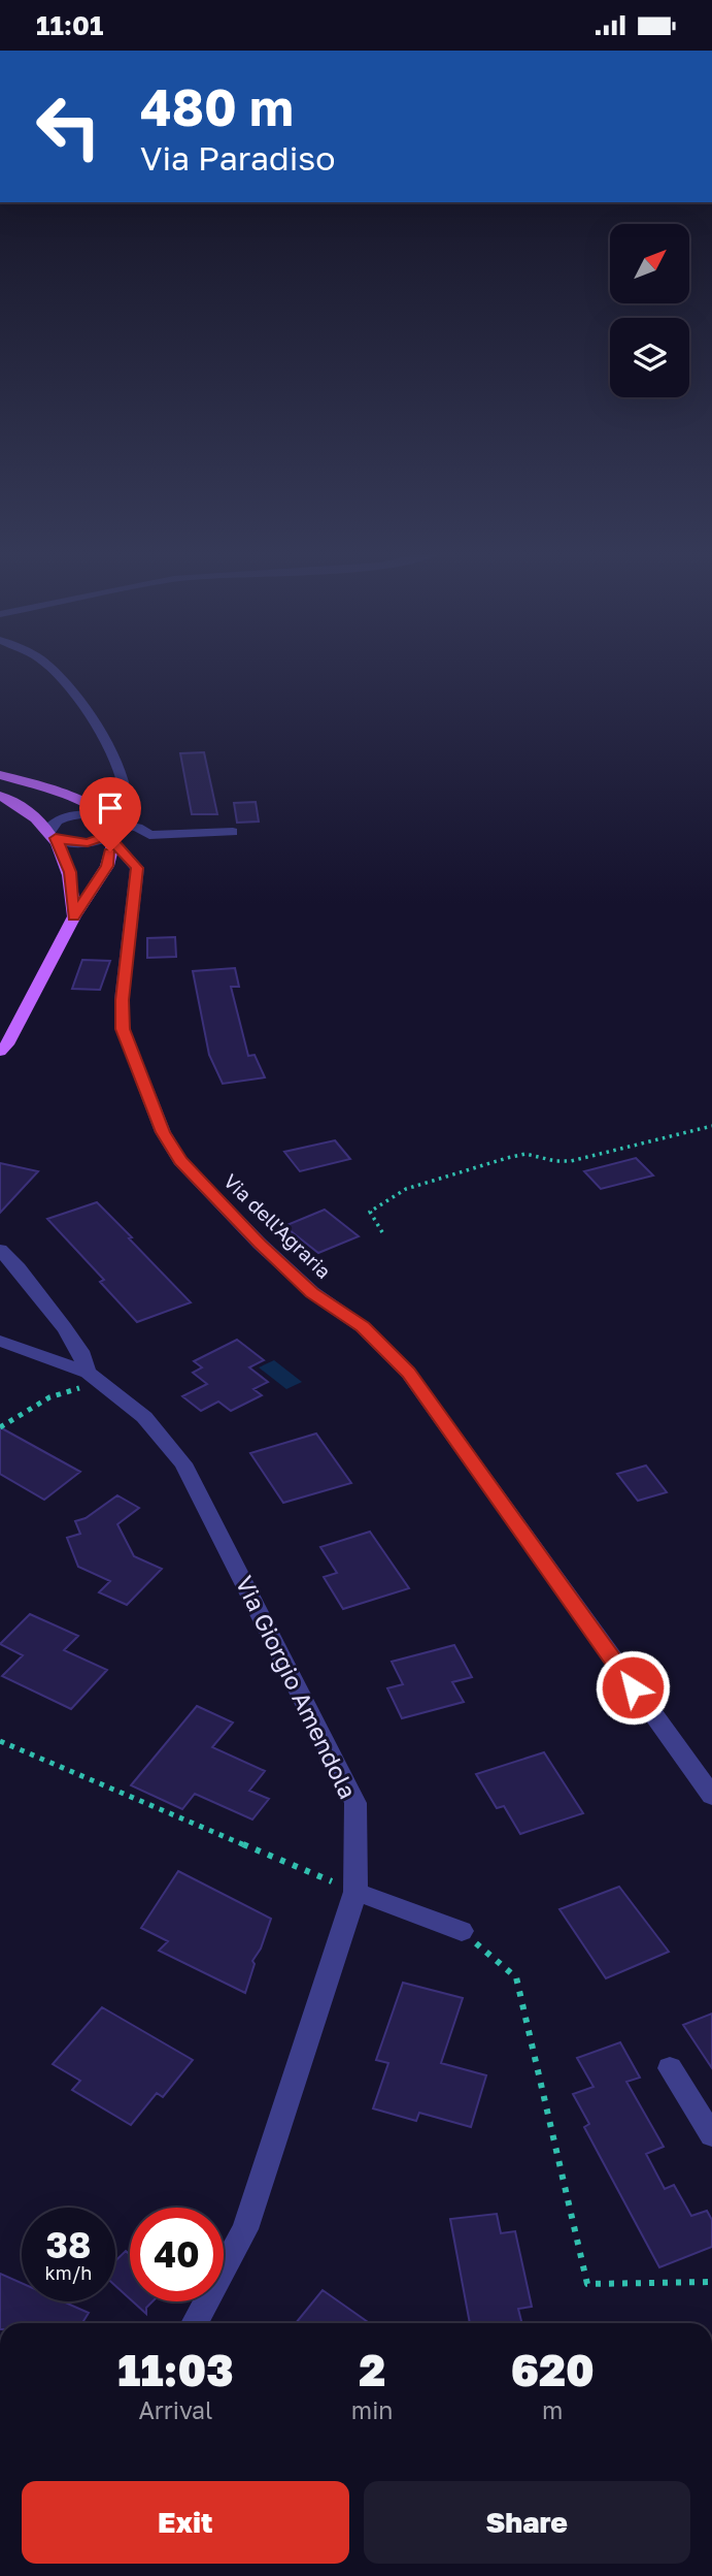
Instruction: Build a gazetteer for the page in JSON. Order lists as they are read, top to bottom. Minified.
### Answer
{"streets":{"street":["Via dell'Agraria","Via Giorgio Amendola"]},"north":"top right","page":{"status":"11:01","turn":["480 m","Via Paradiso"],"speed":"38 km/h","limit":"40","eta":["11:03","Arrival","2","min","620","m"],"buttons":["Exit","Share"]}}
